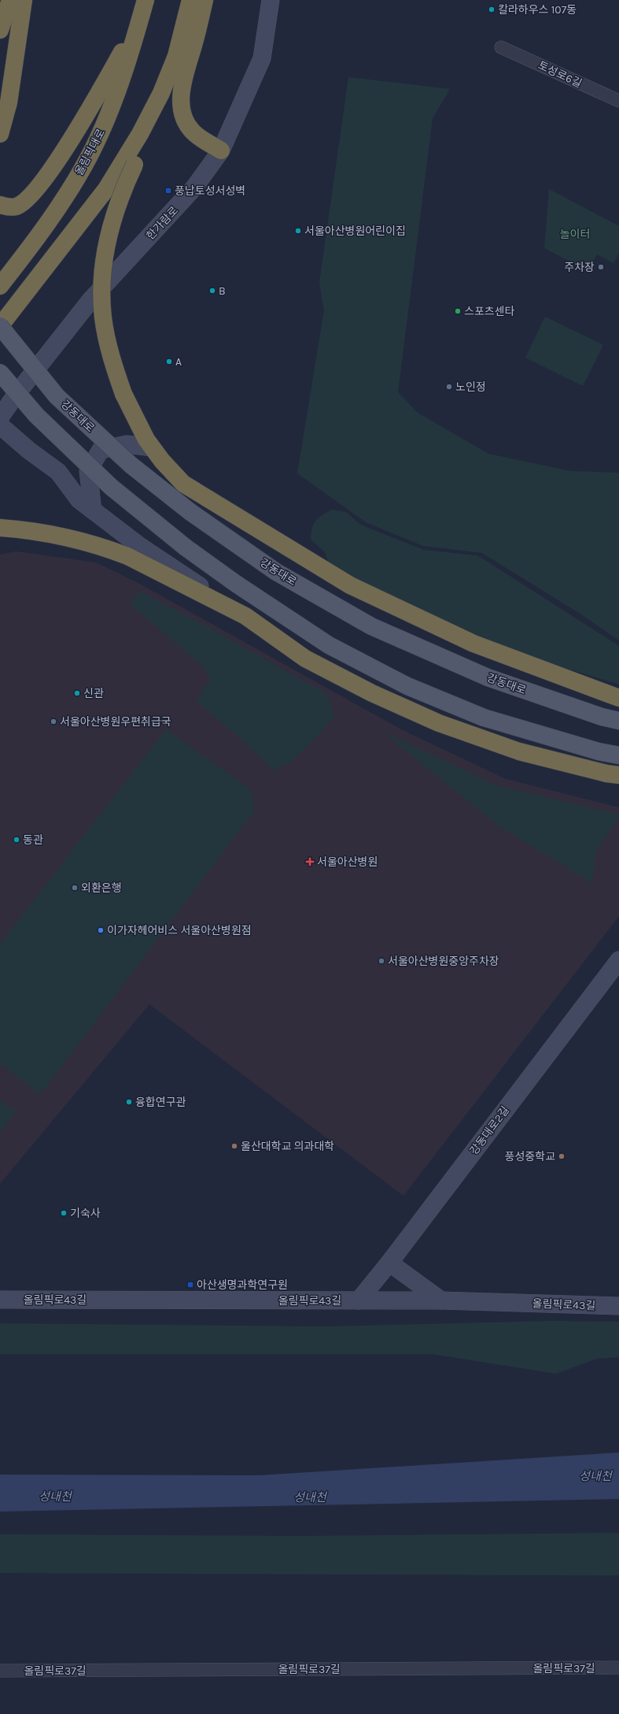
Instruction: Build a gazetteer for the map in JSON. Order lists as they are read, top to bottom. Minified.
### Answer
{"streets":{"highway":["올림픽대로"],"main road":["강동대로"],"street":["토성로6길","한가람로","강동대로2길","올림픽로43길","올림픽로37길"]},"crossings":[["강동대로2길","올림픽로43길"]],"water":["성내천"],"parks":["놀이터"],"places":{"other":["칼라하우스 107동","서울아산병원어린이집","주차장","B","스포츠센타","A","노인정","신관","서울아산병원우편취급국","동관","외환은행","이가자헤어비스 서울아산병원점","서울아산병원중앙주차장","융합연구관","울산대학교 의과대학","풍성중학교","기숙사"],"transit":["풍납토성서성벽","아산생명과학연구원"],"health":["서울아산병원"]}}
